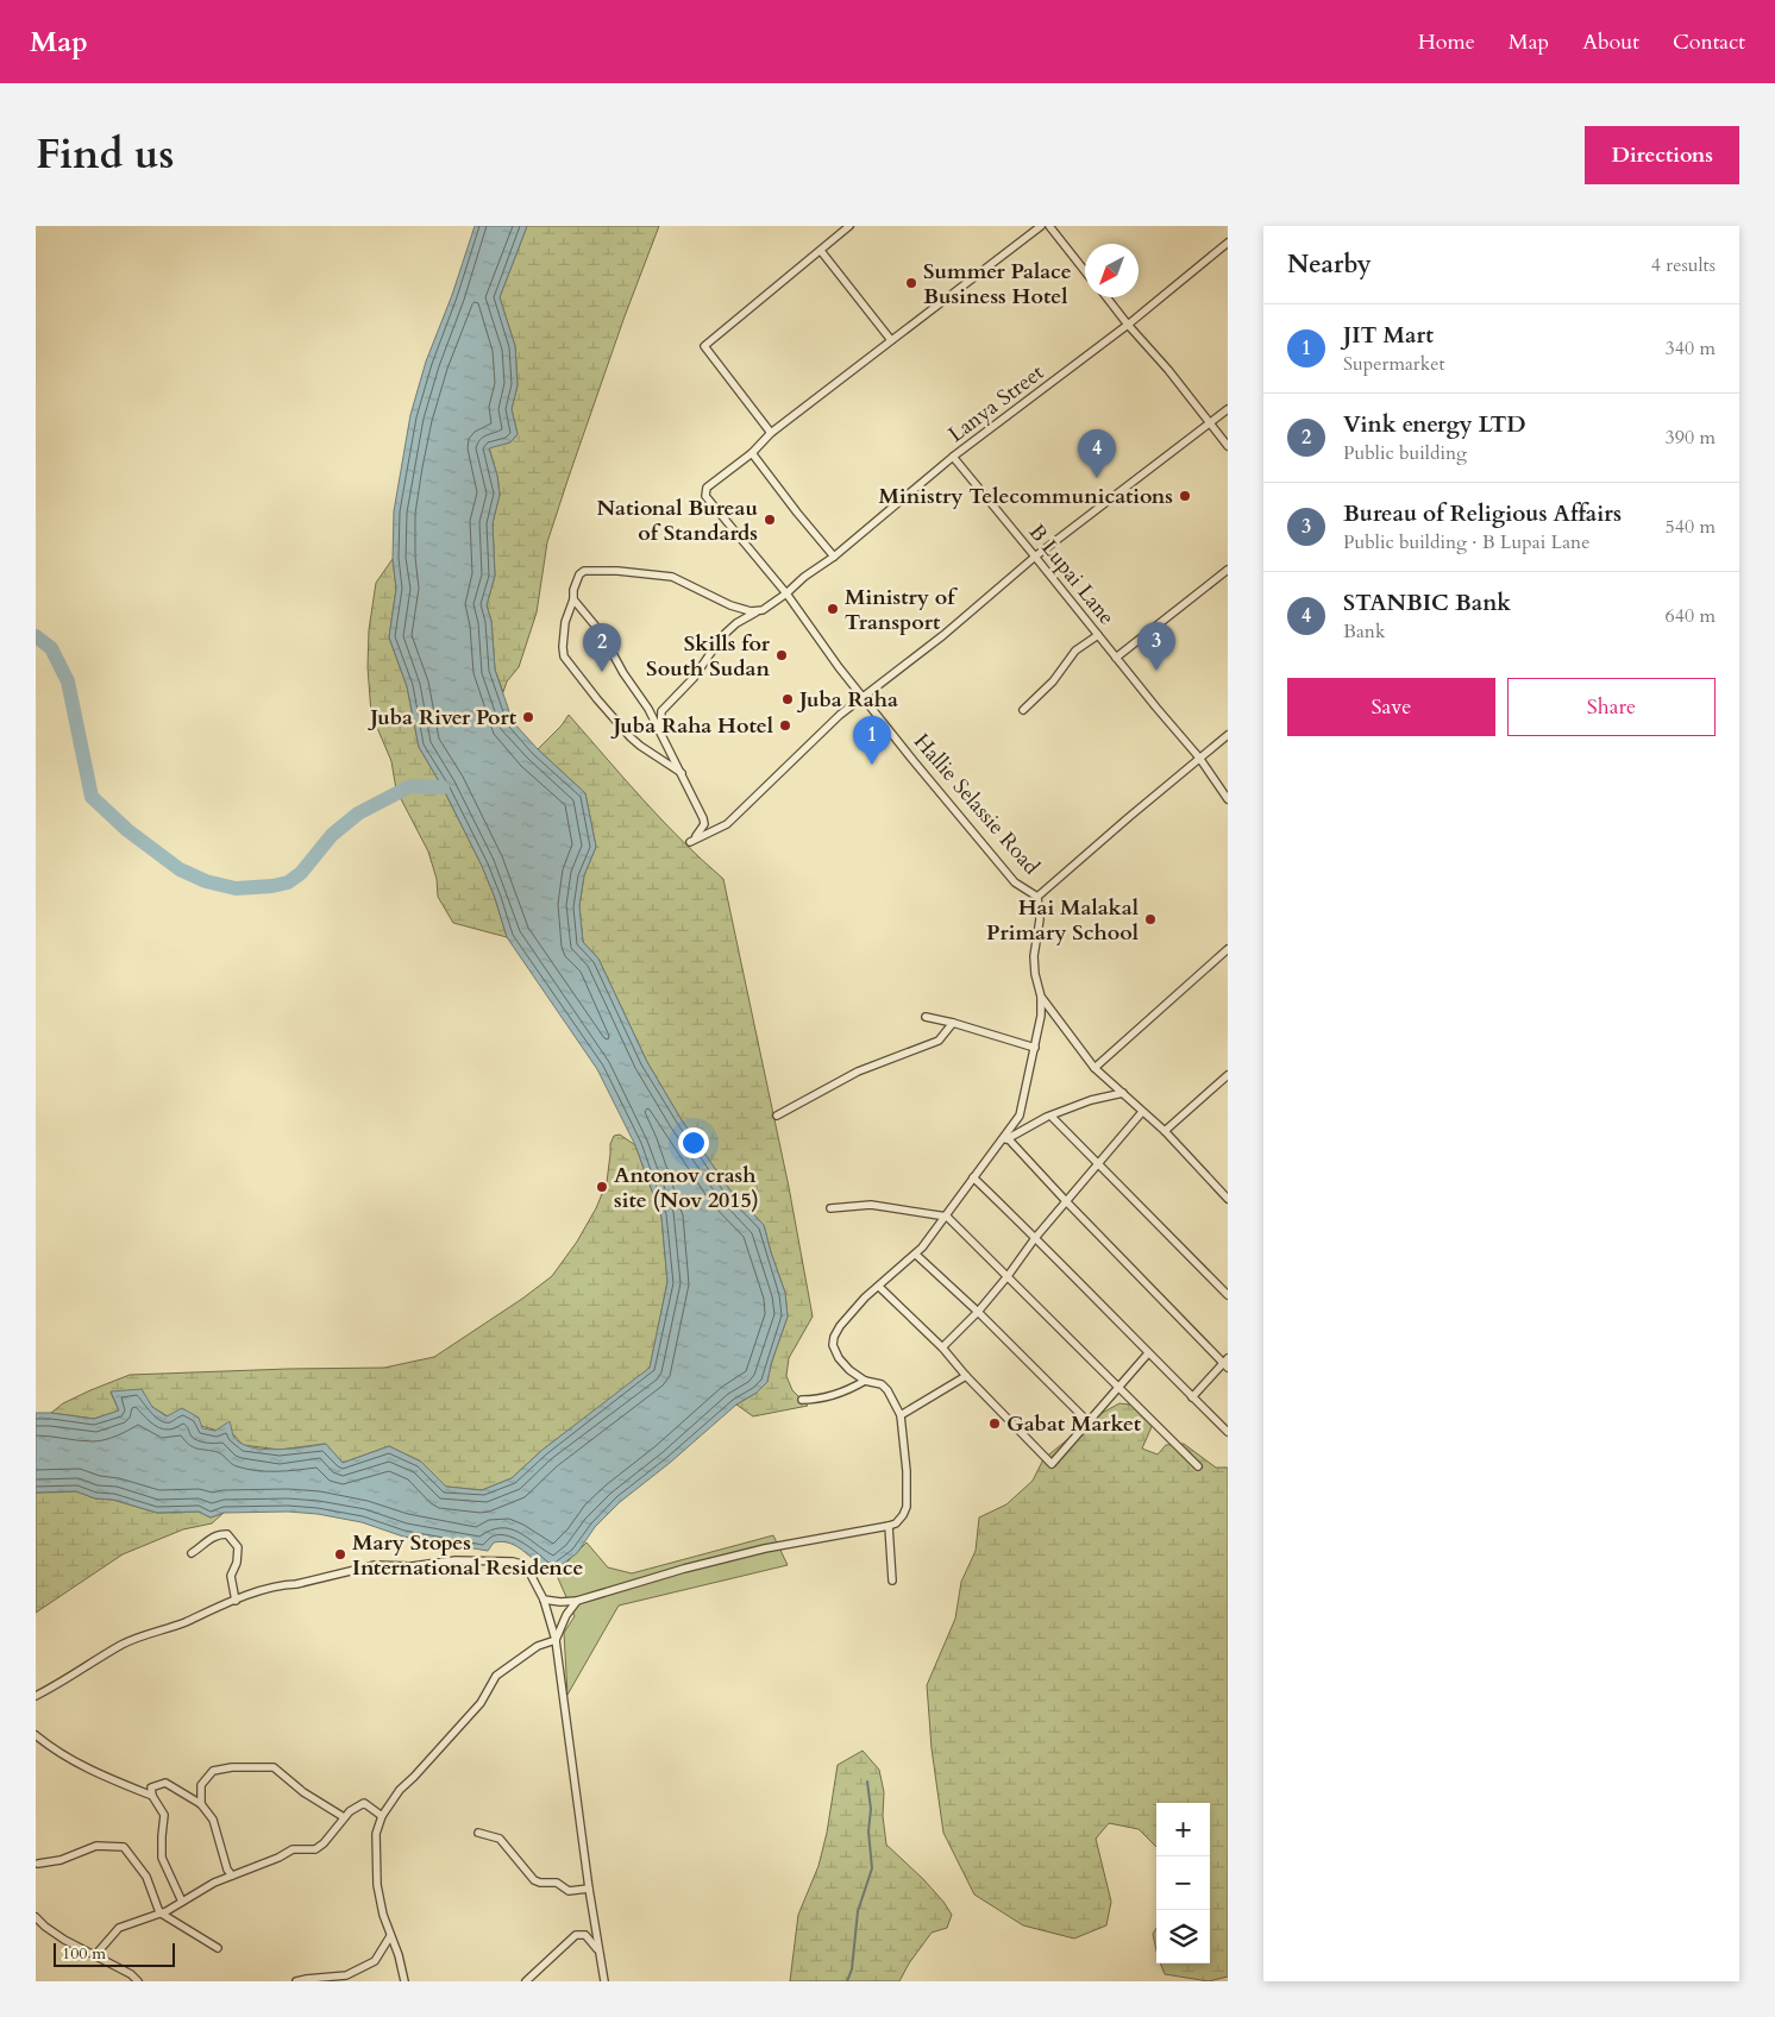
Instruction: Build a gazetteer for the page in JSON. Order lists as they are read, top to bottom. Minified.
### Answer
{"streets":{"street":["Lanya Street","B Lupai Lane","Hallie Selassie Road"]},"crossings":[["Lanya Street","B Lupai Lane"],["Lanya Street","Hallie Selassie Road"]],"places":["Summer Palace Business Hotel","Ministry Telecommunications","National Bureau of Standards","Ministry of Transport","Skills for South Sudan","Juba Raha","Juba River Port","Juba Raha Hotel","Hai Malakal Primary School","Antonov crash site (Nov 2015)","Gabat Market","Mary Stopes International Residence"],"scale_bar":"100 m","north":"bottom left","page":{"header":"Map","nav":["Home","Map","About","Contact"],"title":"Find us","buttons":["Directions",["Save","Share"]],"heading":["Nearby","4 results"],"list":[{"mark":"1","name":"JIT Mart","note":"Supermarket","value":"340 m"},{"mark":"2","name":"Vink energy LTD","note":"Public building","value":"390 m"},{"mark":"3","name":"Bureau of Religious Affairs","note":"Public building · B Lupai Lane","value":"540 m"},{"mark":"4","name":"STANBIC Bank","note":"Bank","value":"640 m"}],"pins":["4","3","2","1"],"map_buttons":["+","−"],"scale":"100 m"}}
